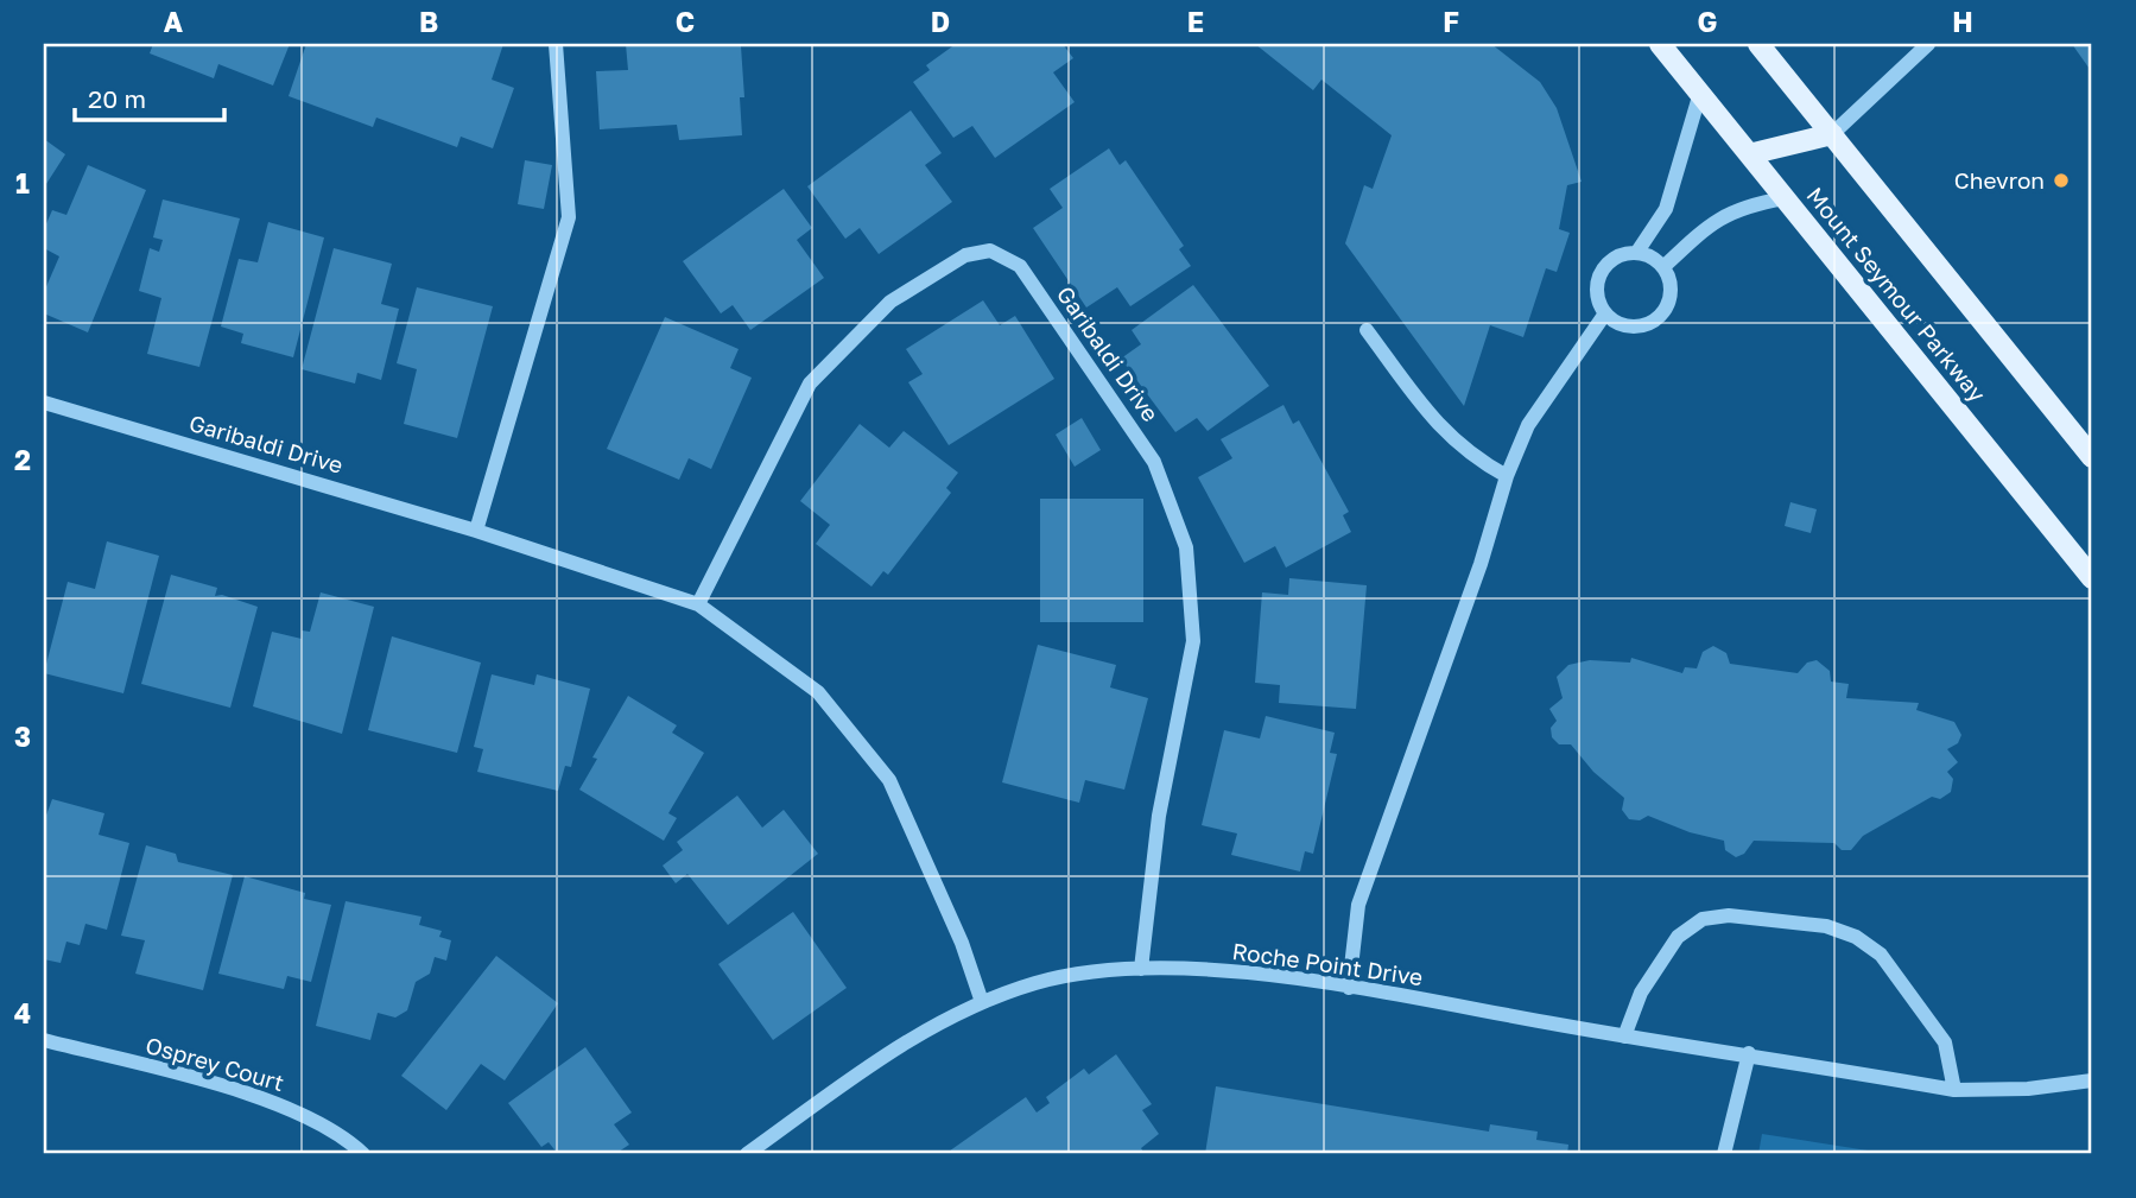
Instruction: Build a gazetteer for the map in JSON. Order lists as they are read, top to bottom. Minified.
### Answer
{"streets":{"main road":["Mount Seymour Parkway"],"street":["Garibaldi Drive","Roche Point Drive","Osprey Court"]},"crossings":[["Garibaldi Drive","Roche Point Drive"]],"places":["Chevron"],"scale_bar":"20 m","grid":{"columns":["A","B","C","D","E","F","G","H"],"rows":["1","2","3","4"]}}
